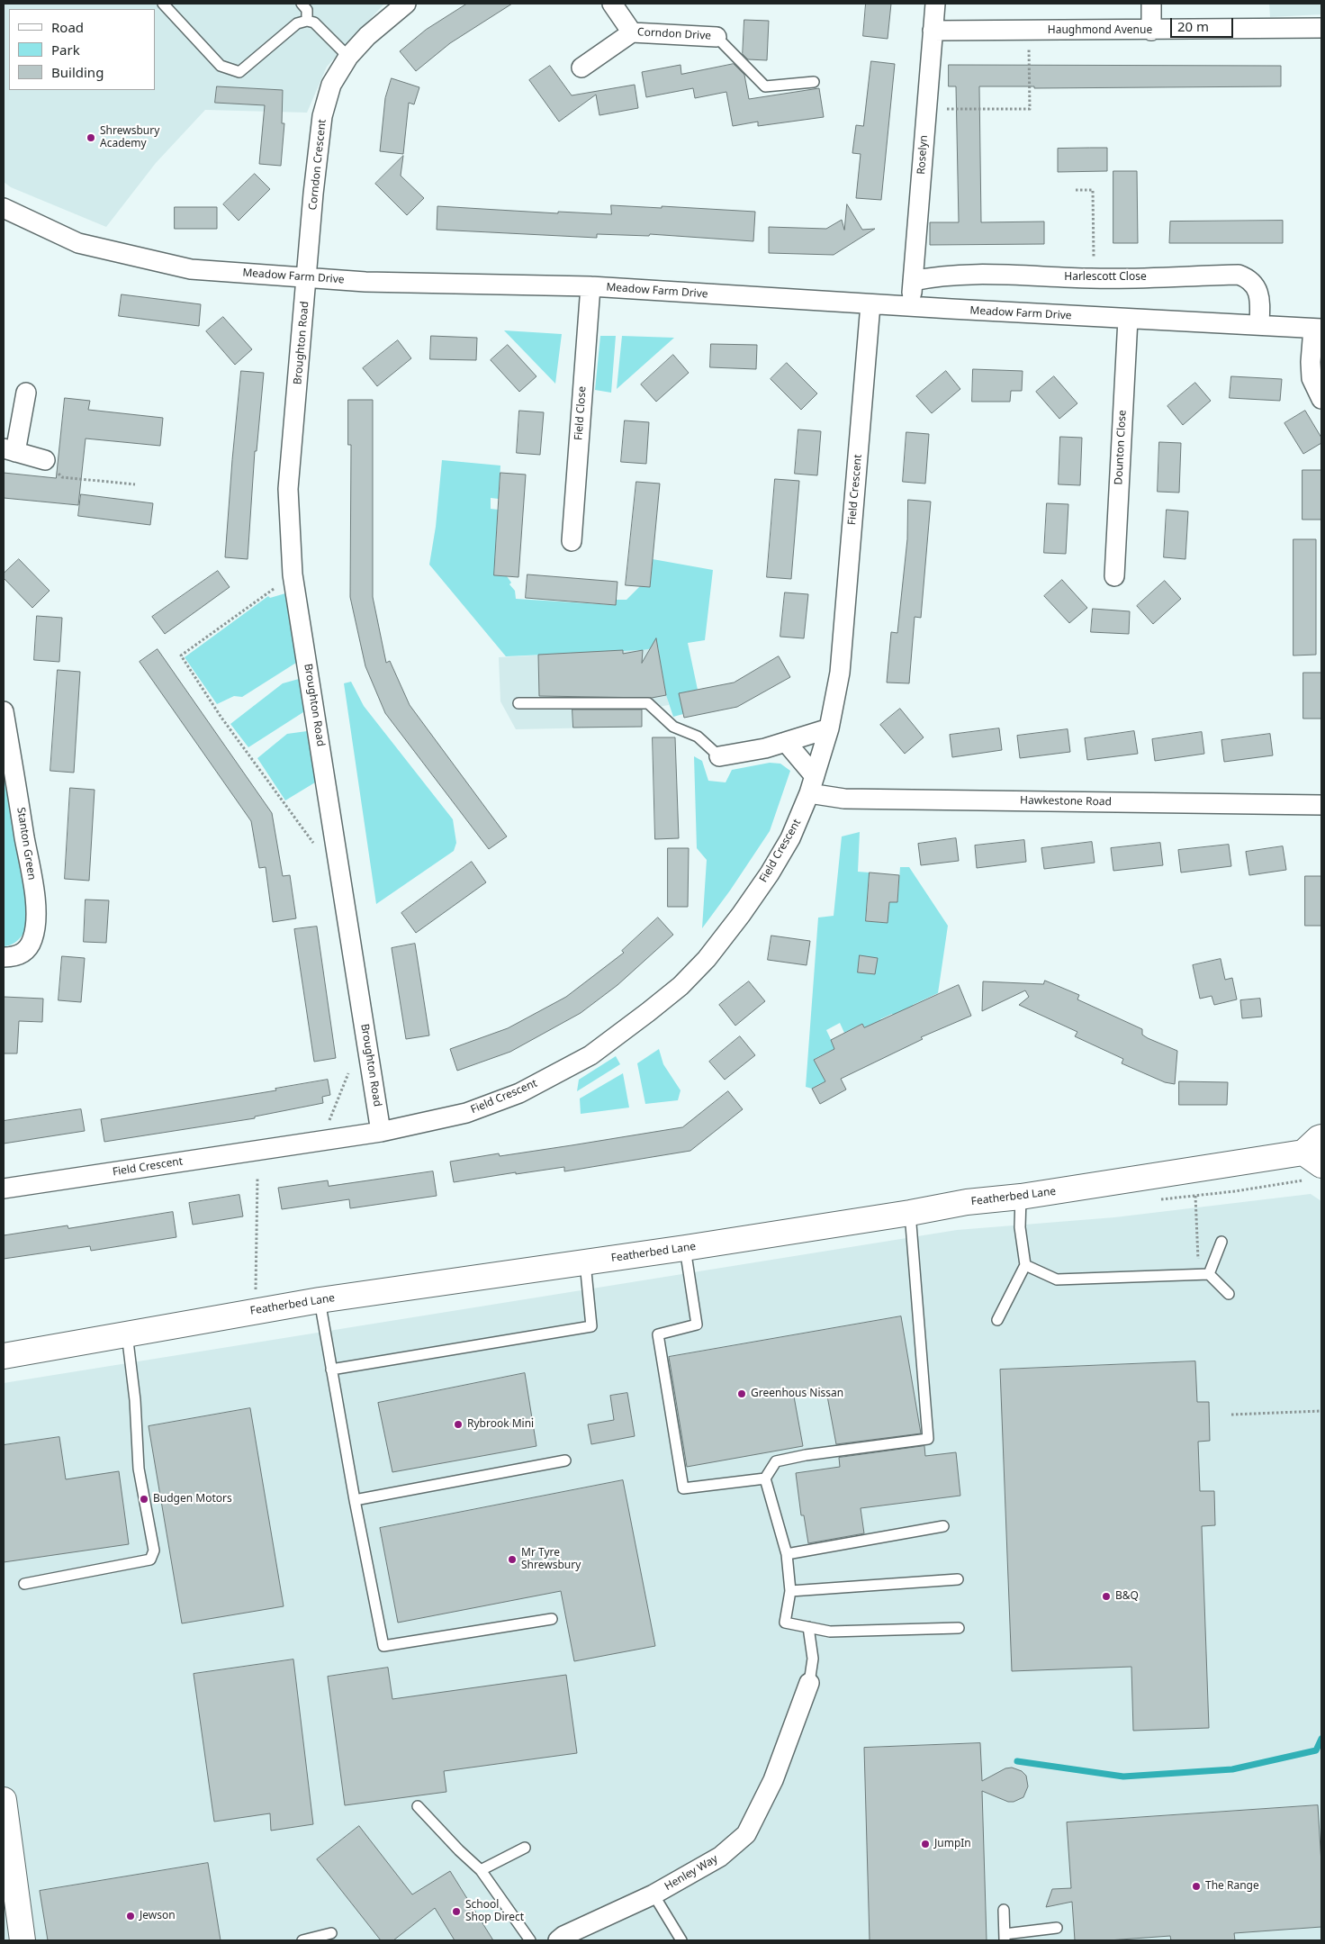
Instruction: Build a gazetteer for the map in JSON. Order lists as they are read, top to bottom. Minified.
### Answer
{"streets":{"street":["Haughmond Avenue","Corndon Drive","Roselyn","Corndon Crescent","Meadow Farm Drive","Harlescott Close","Broughton Road","Field Close","Dounton Close","Field Crescent","Hawkestone Road","Stanton Green","Featherbed Lane","Henley Way"]},"crossings":[["Haughmond Avenue","Roselyn"],["Roselyn","Meadow Farm Drive"],["Roselyn","Harlescott Close"],["Corndon Crescent","Meadow Farm Drive"],["Corndon Crescent","Broughton Road"],["Meadow Farm Drive","Harlescott Close"],["Meadow Farm Drive","Broughton Road"],["Meadow Farm Drive","Field Close"],["Meadow Farm Drive","Dounton Close"],["Meadow Farm Drive","Field Crescent"],["Broughton Road","Field Crescent"],["Field Crescent","Hawkestone Road"]],"places":["Shrewsbury Academy","Greenhous Nissan","Rybrook Mini","Budgen Motors","Mr Tyre Shrewsbury","B&Q","JumpIn","The Range","School Shop Direct","Jewson"],"legend":["Road","Park","Building"],"scale_bar":"20 m"}
